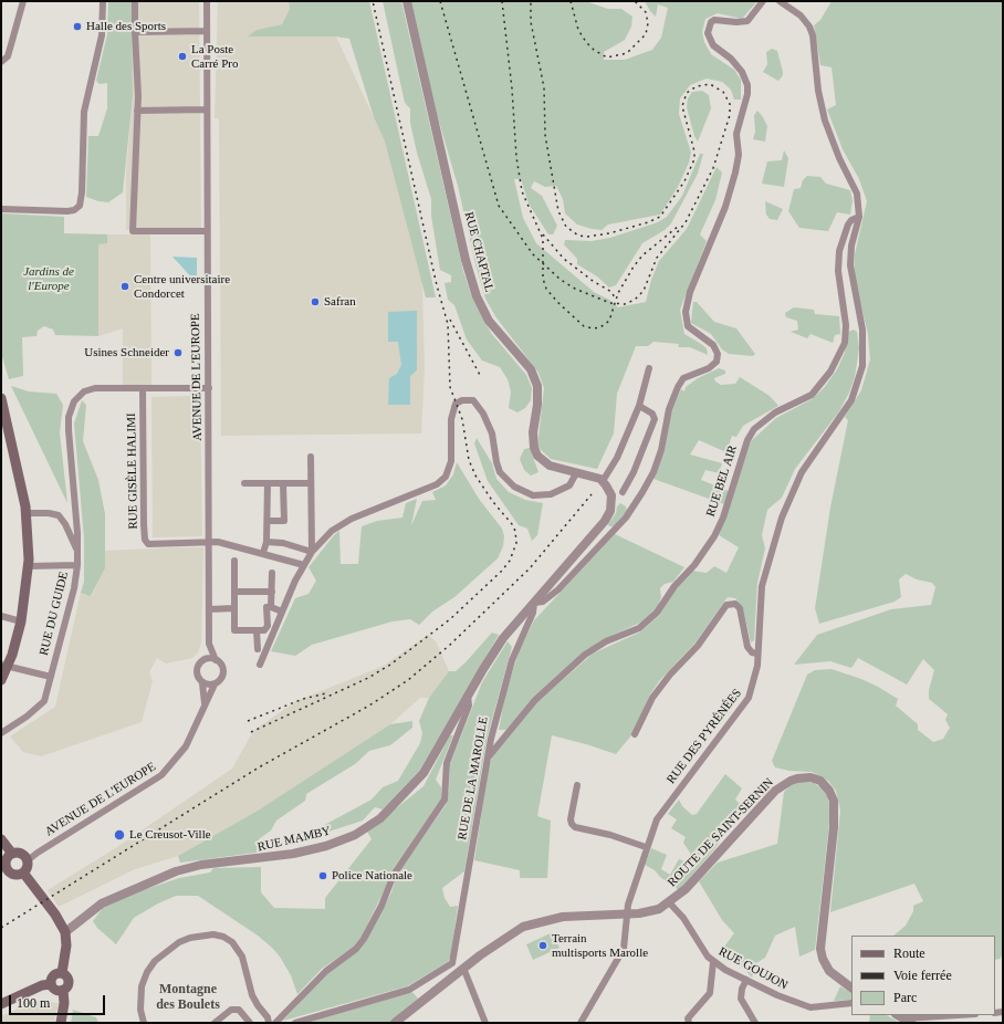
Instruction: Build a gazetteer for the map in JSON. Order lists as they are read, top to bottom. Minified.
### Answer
{"streets":{"street":["RUE CHAPTAL","AVENUE DE L'EUROPE","RUE GISÈLE HALIMI","RUE BEL AIR","RUE DU GUIDE","RUE DES PYRÉNÉES","RUE DE LA MAROLLE","ROUTE DE SAINT-SERNIN","RUE MAMBY","RUE GOUJON"]},"crossings":[["AVENUE DE L'EUROPE","RUE GISÈLE HALIMI"],["RUE BEL AIR","RUE DES PYRÉNÉES"],["RUE BEL AIR","RUE DE LA MAROLLE"],["RUE DES PYRÉNÉES","ROUTE DE SAINT-SERNIN"],["RUE DE LA MAROLLE","RUE MAMBY"],["ROUTE DE SAINT-SERNIN","RUE GOUJON"]],"districts":["Montagne des Boulets"],"parks":["Jardins de l'Europe"],"places":["Halle des Sports","La Poste Carré Pro","Centre universitaire Condorcet","Safran","Usines Schneider","Le Creusot-Ville","Police Nationale","Terrain multisports Marolle"],"legend":["Route","Voie ferrée","Parc"],"scale_bar":"100 m"}
